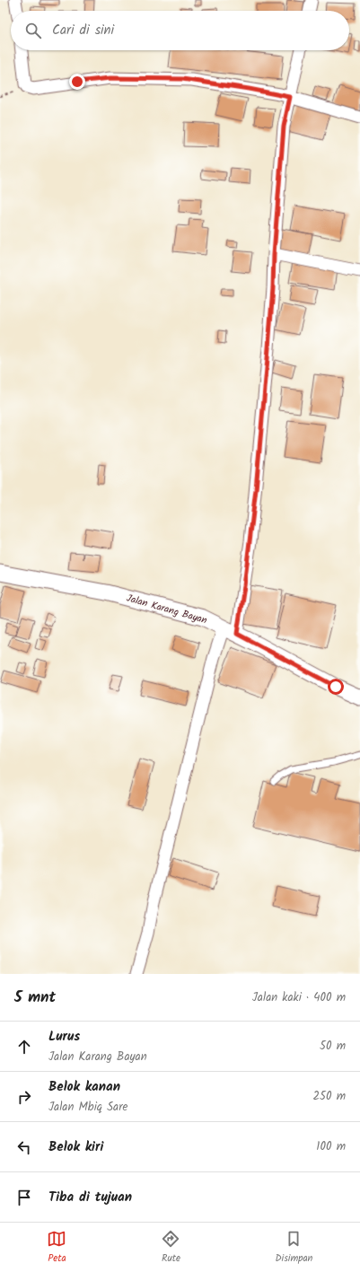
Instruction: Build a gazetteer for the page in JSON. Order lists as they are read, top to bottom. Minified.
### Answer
{"streets":{"street":["Jalan Karang Bayan"]},"page":{"search":"Cari di sini","heading":["5 mnt","Jalan kaki · 400 m"],"list":[["Lurus","Jalan Karang Bayan","50 m"],["Belok kanan","Jalan Mbiq Sare","250 m"],["Belok kiri","100 m"],"Tiba di tujuan"],"nav":["Peta","Rute","Disimpan"]}}
